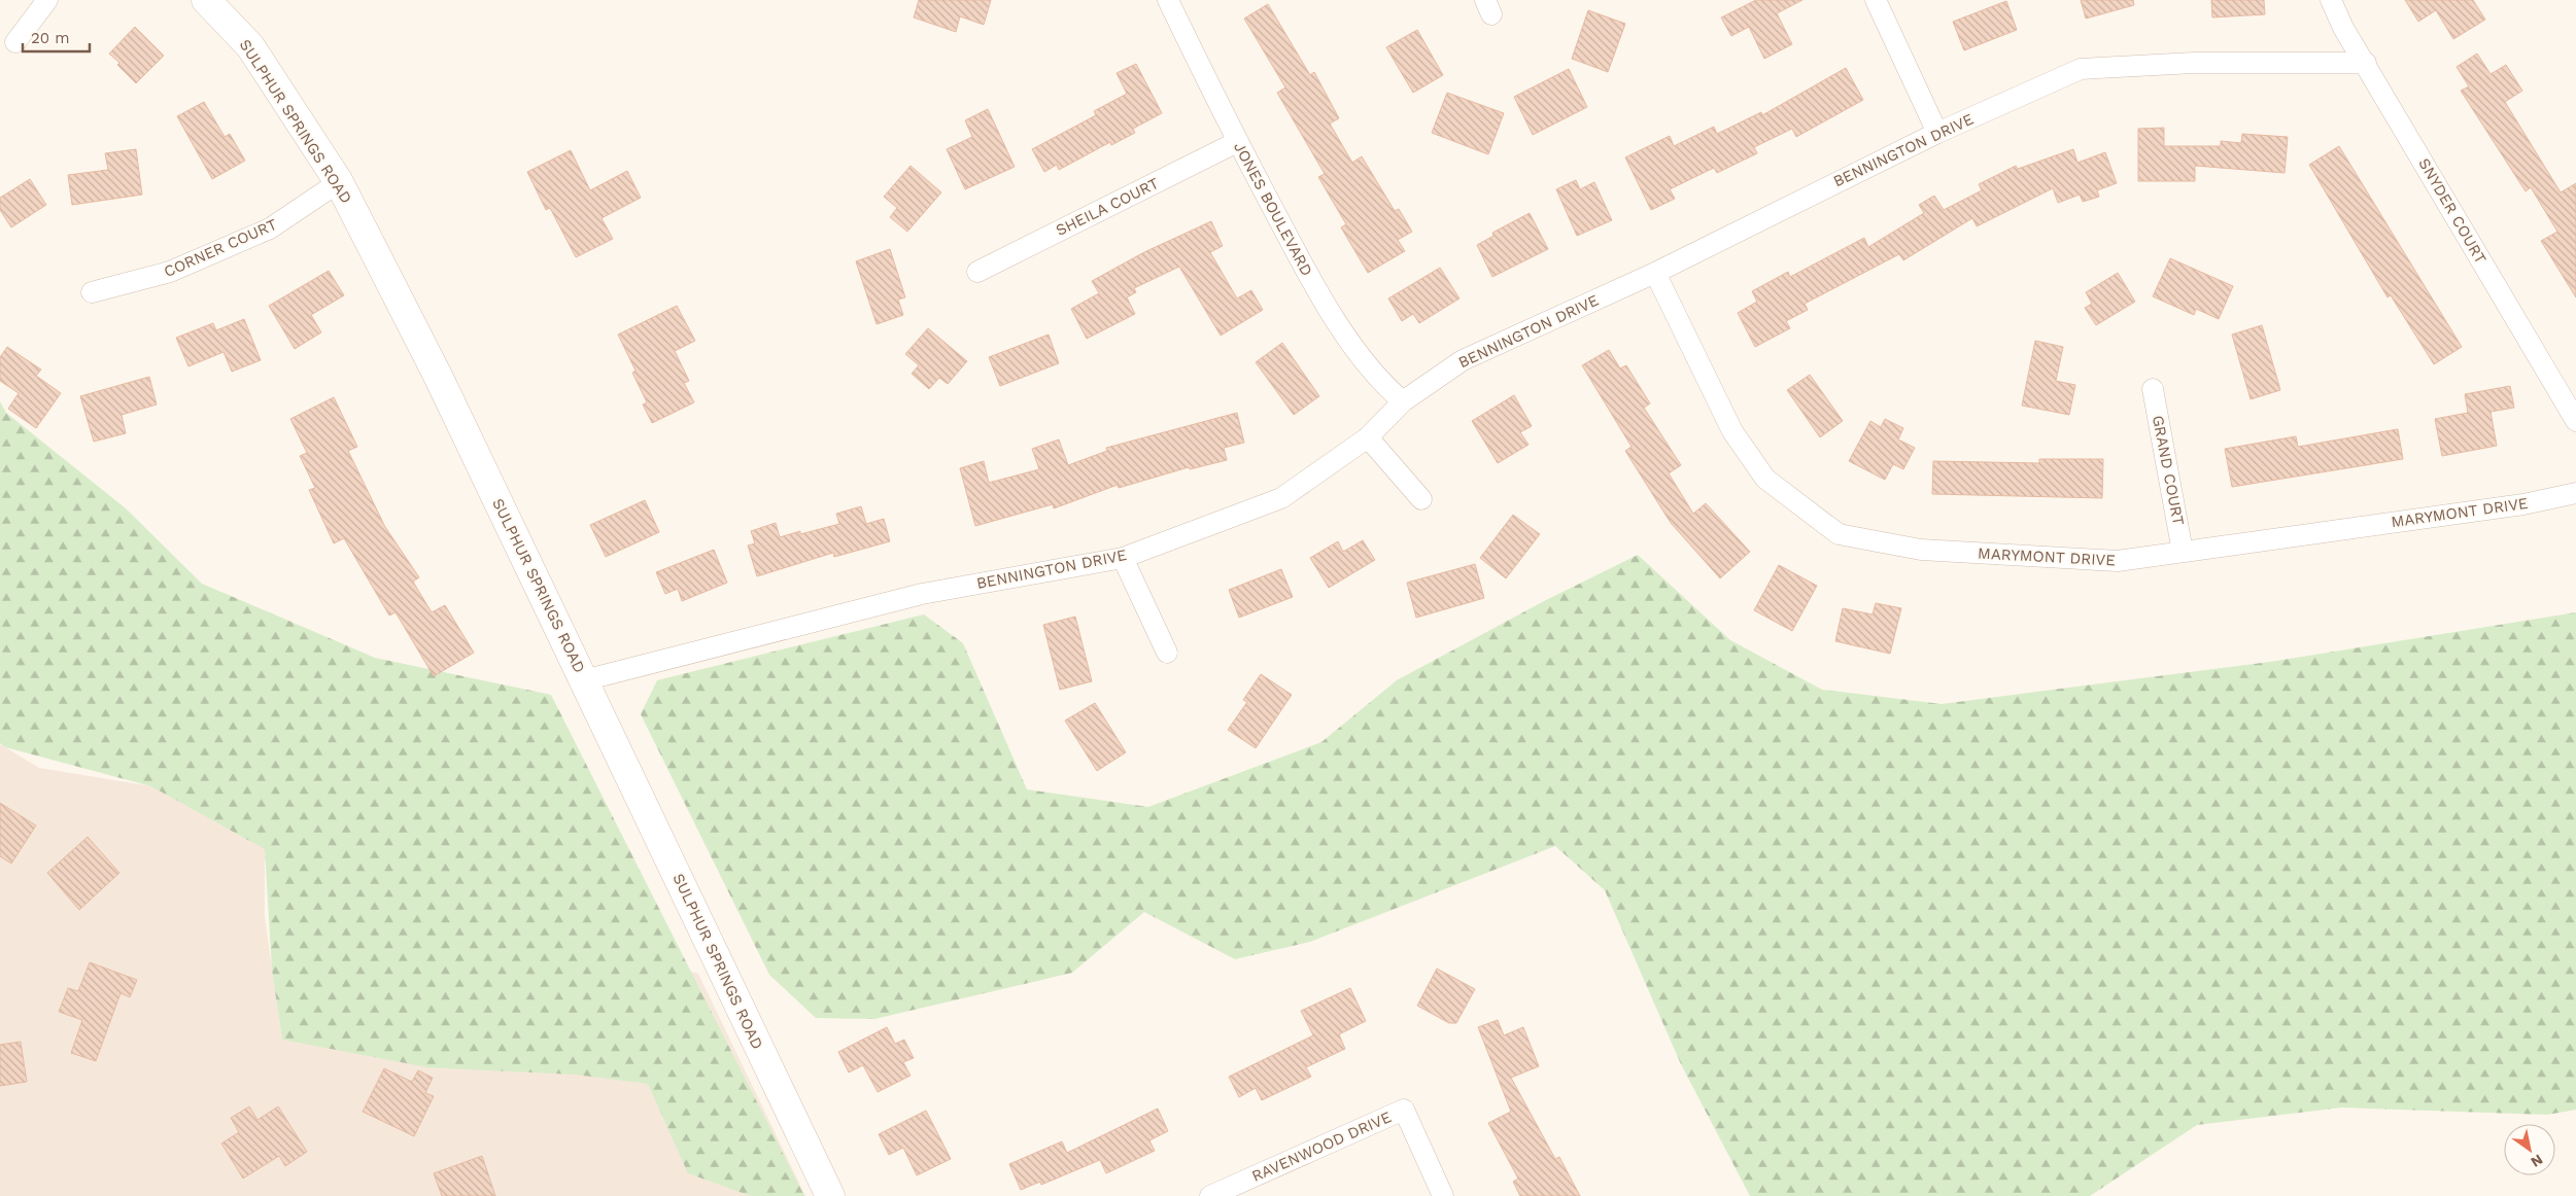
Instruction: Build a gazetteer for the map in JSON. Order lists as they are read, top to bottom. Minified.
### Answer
{"streets":{"street":["SULPHUR SPRINGS ROAD","BENNINGTON DRIVE","SHEILA COURT","JONES BOULEVARD","SNYDER COURT","CORNER COURT","GRAND COURT","MARYMONT DRIVE","RAVENWOOD DRIVE"]},"crossings":[["SULPHUR SPRINGS ROAD","BENNINGTON DRIVE"],["SULPHUR SPRINGS ROAD","CORNER COURT"],["BENNINGTON DRIVE","JONES BOULEVARD"],["BENNINGTON DRIVE","SNYDER COURT"],["BENNINGTON DRIVE","MARYMONT DRIVE"],["SHEILA COURT","JONES BOULEVARD"],["GRAND COURT","MARYMONT DRIVE"]],"scale_bar":"20 m","north":"bottom right"}
